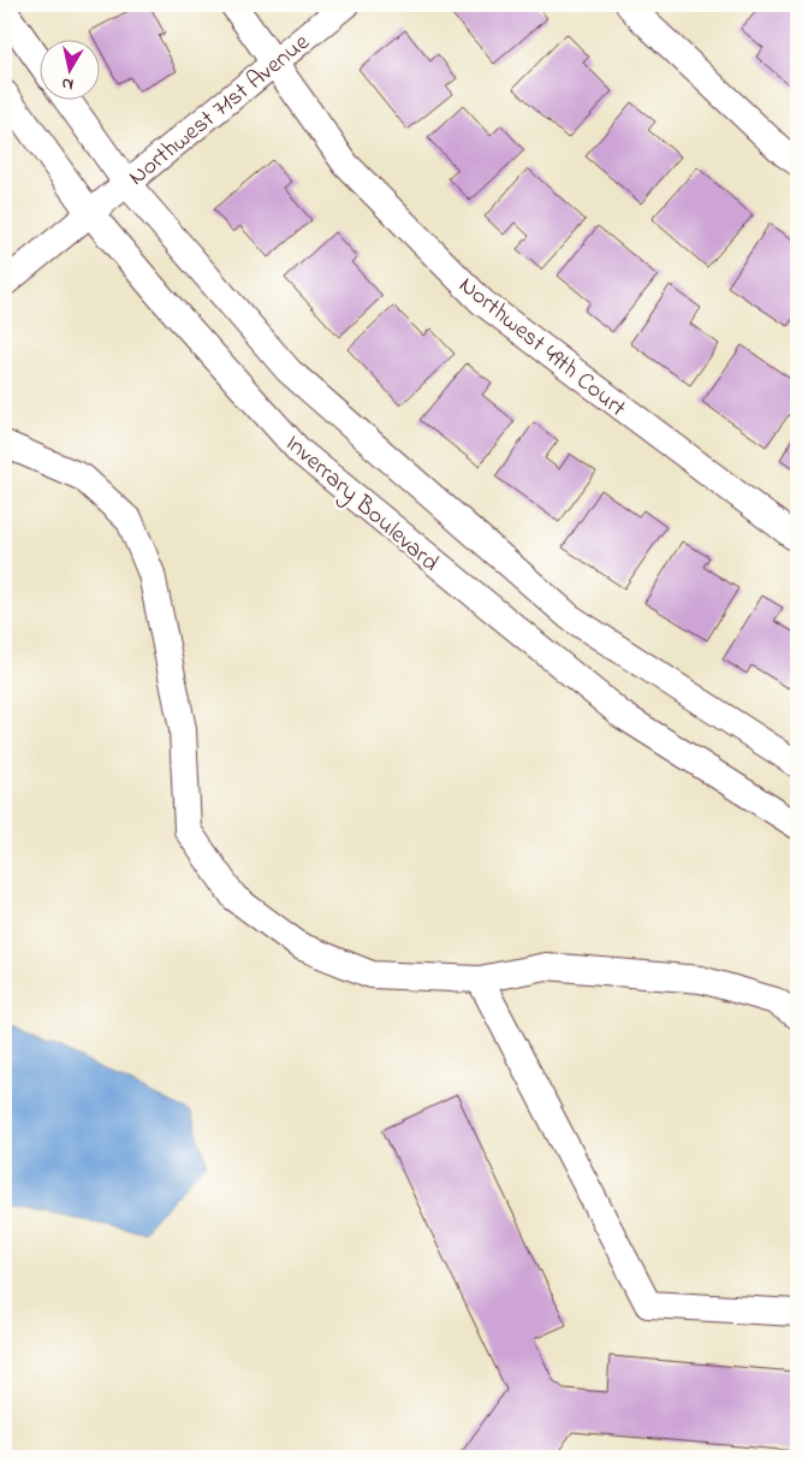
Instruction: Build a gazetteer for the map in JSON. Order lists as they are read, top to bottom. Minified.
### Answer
{"streets":{"street":["Northwest 71st Avenue","Northwest 49th Court","Inverrary Boulevard"]},"crossings":[["Northwest 71st Avenue","Northwest 49th Court"],["Northwest 71st Avenue","Inverrary Boulevard"]],"north":"bottom"}
